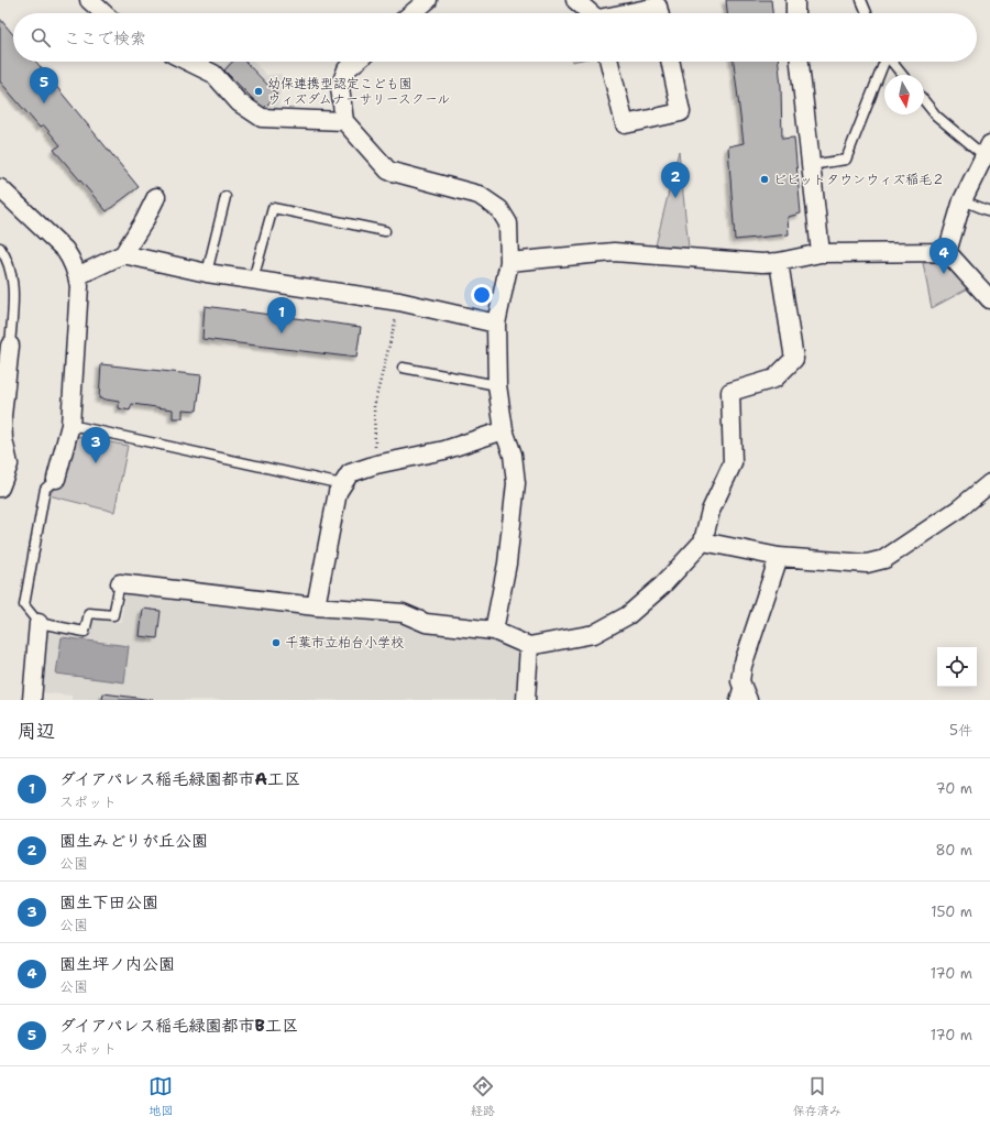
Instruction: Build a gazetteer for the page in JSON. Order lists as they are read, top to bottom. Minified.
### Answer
{"places":["幼保連携型認定こども園 ウィズダムナーサリースクール","ビビットタウンウィズ稲毛２","千葉市立柏台小学校"],"north":"bottom","page":{"search":"ここで検索","pins":["5","2","4","1","3"],"heading":["周辺","5件"],"list":[{"mark":"1","name":"ダイアパレス稲毛緑園都市A工区","note":"スポット","value":"70 m"},{"mark":"2","name":"園生みどりが丘公園","note":"公園","value":"80 m"},{"mark":"3","name":"園生下田公園","note":"公園","value":"150 m"},{"mark":"4","name":"園生坪ノ内公園","note":"公園","value":"170 m"},{"mark":"5","name":"ダイアパレス稲毛緑園都市B工区","note":"スポット","value":"170 m"}],"nav":["地図","経路","保存済み"]}}
